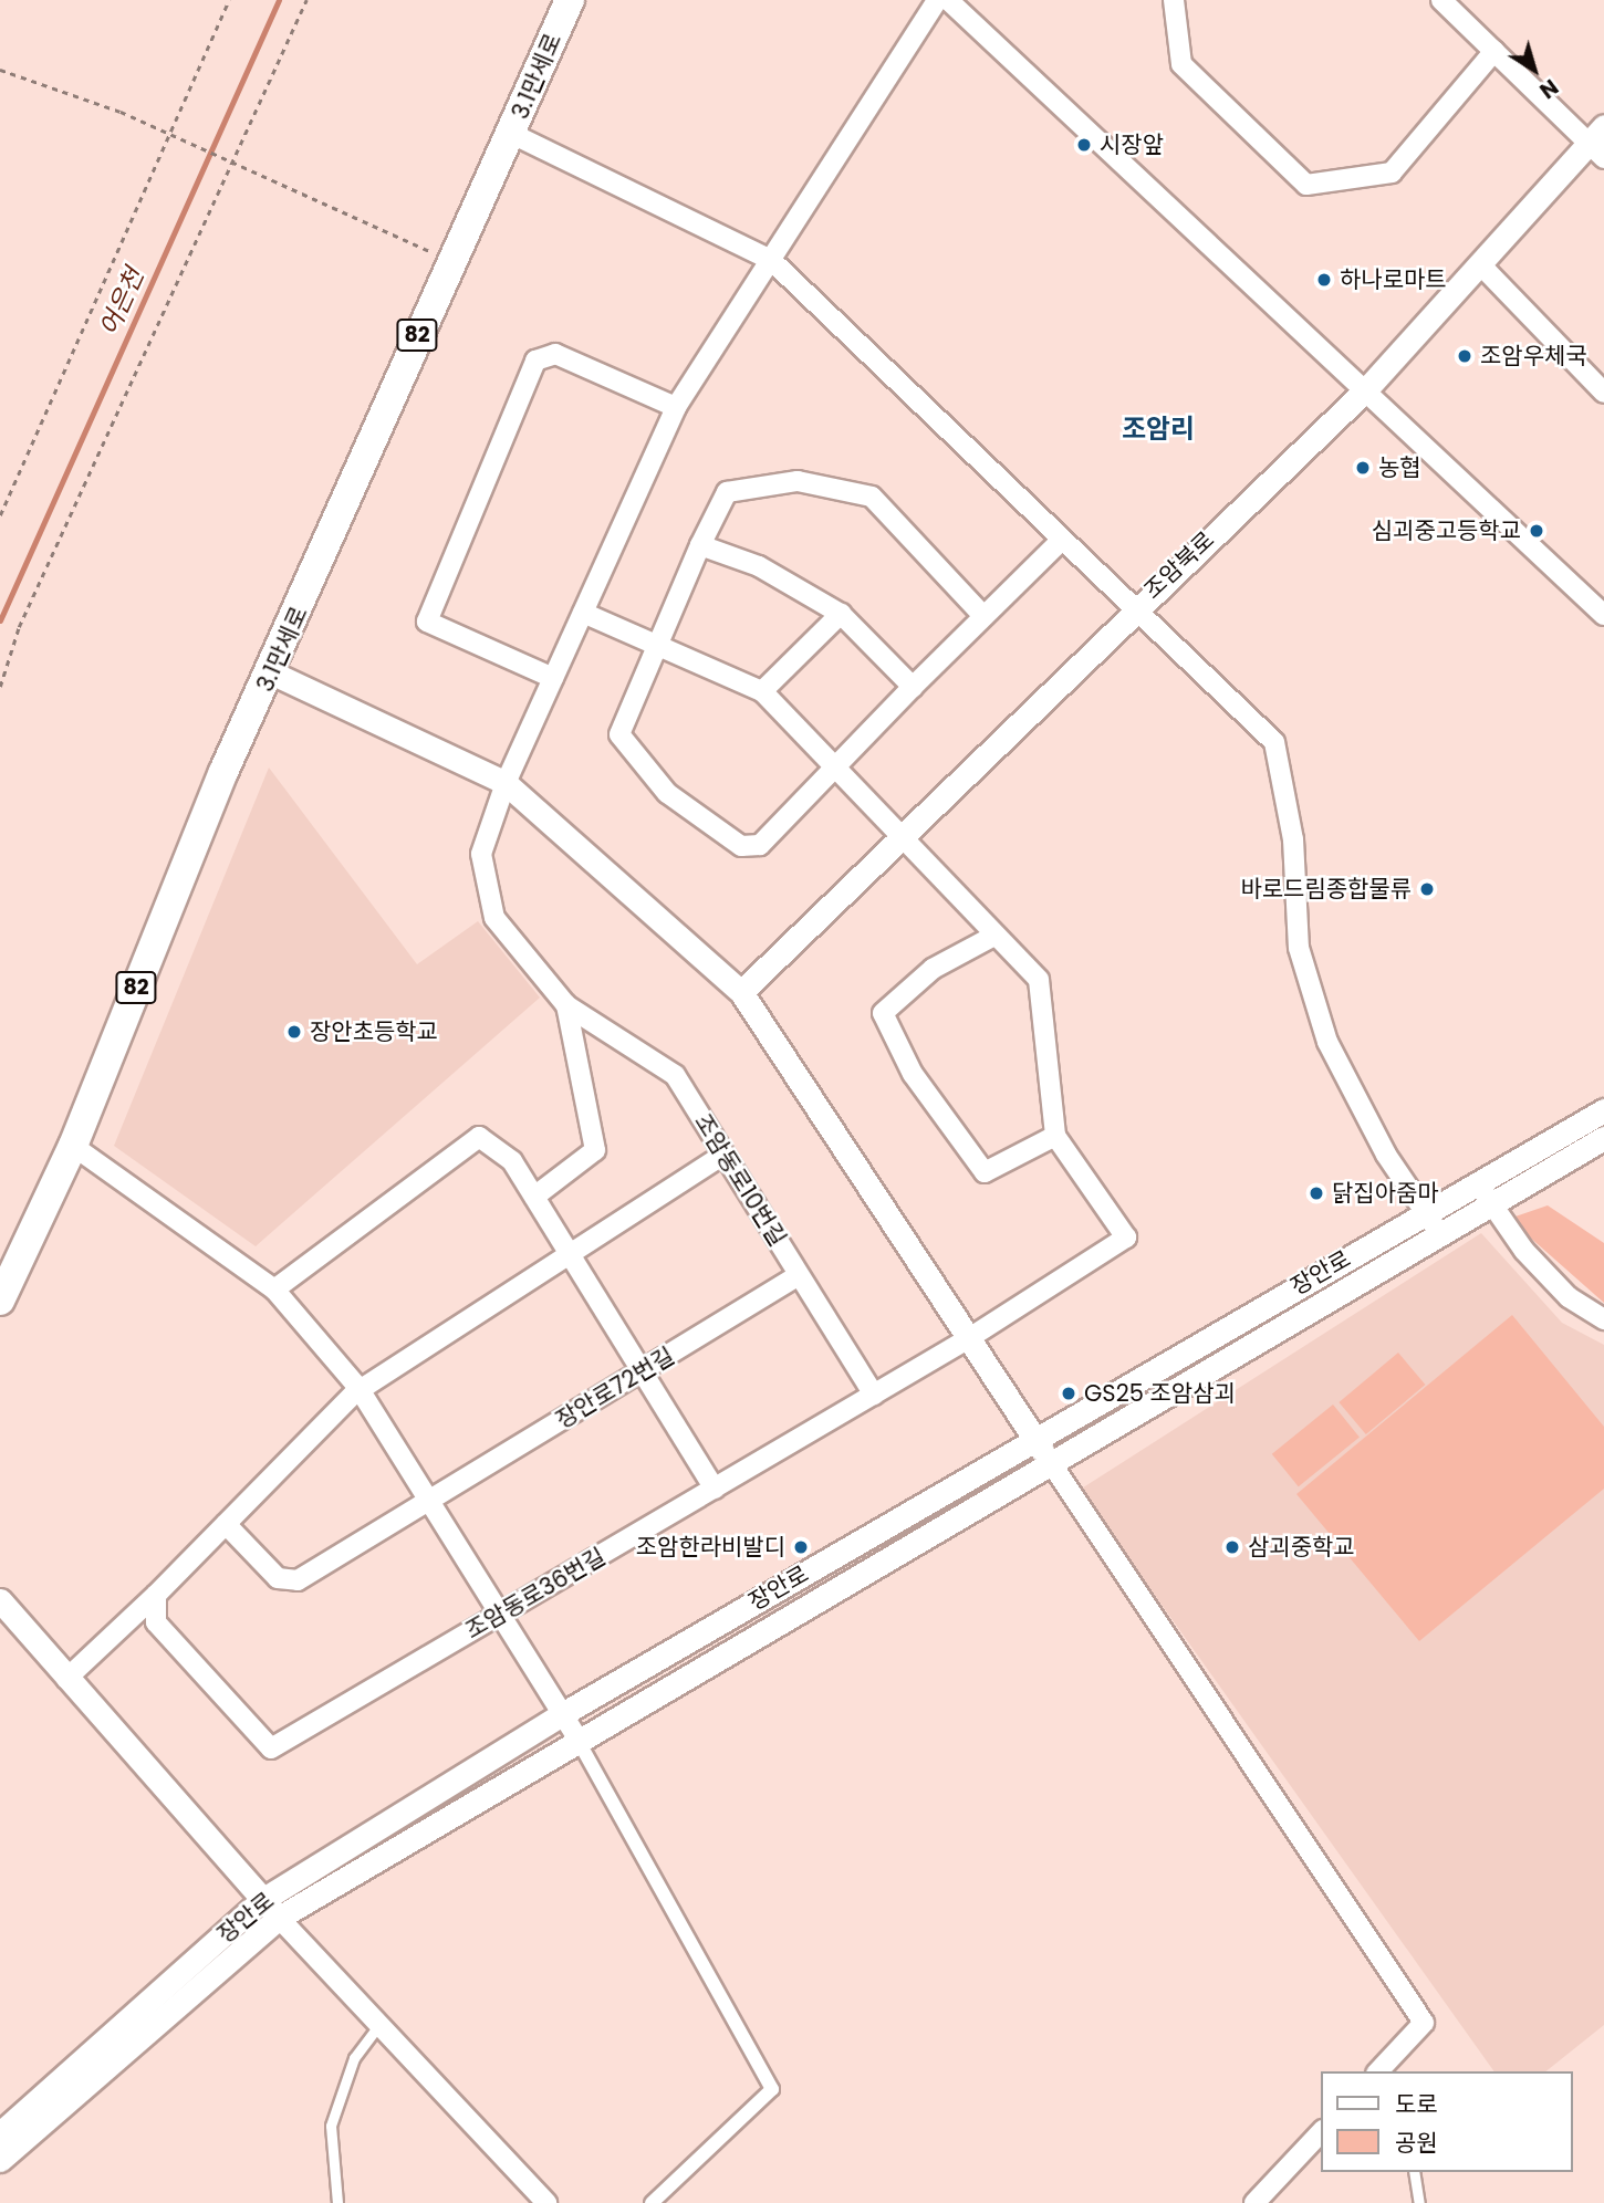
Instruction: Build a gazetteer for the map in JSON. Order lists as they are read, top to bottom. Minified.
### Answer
{"streets":{"main road":["3.1만세로","82"],"street":["조암북로","조암동로10번길","장안로","장안로72번길","조암동로36번길"]},"crossings":[["조암동로10번길","장안로72번길"],["조암동로10번길","조암동로36번길"]],"districts":["조암리"],"water":["어은천"],"places":["시장앞","하나로마트","조암우체국","농협","심괴중고등학교","바로드림종합물류","장안초등학교","닭집아줌마","GS25 조암삼괴","조암한라비발디","삼괴중학교"],"legend":["도로","공원"],"north":"bottom right"}
